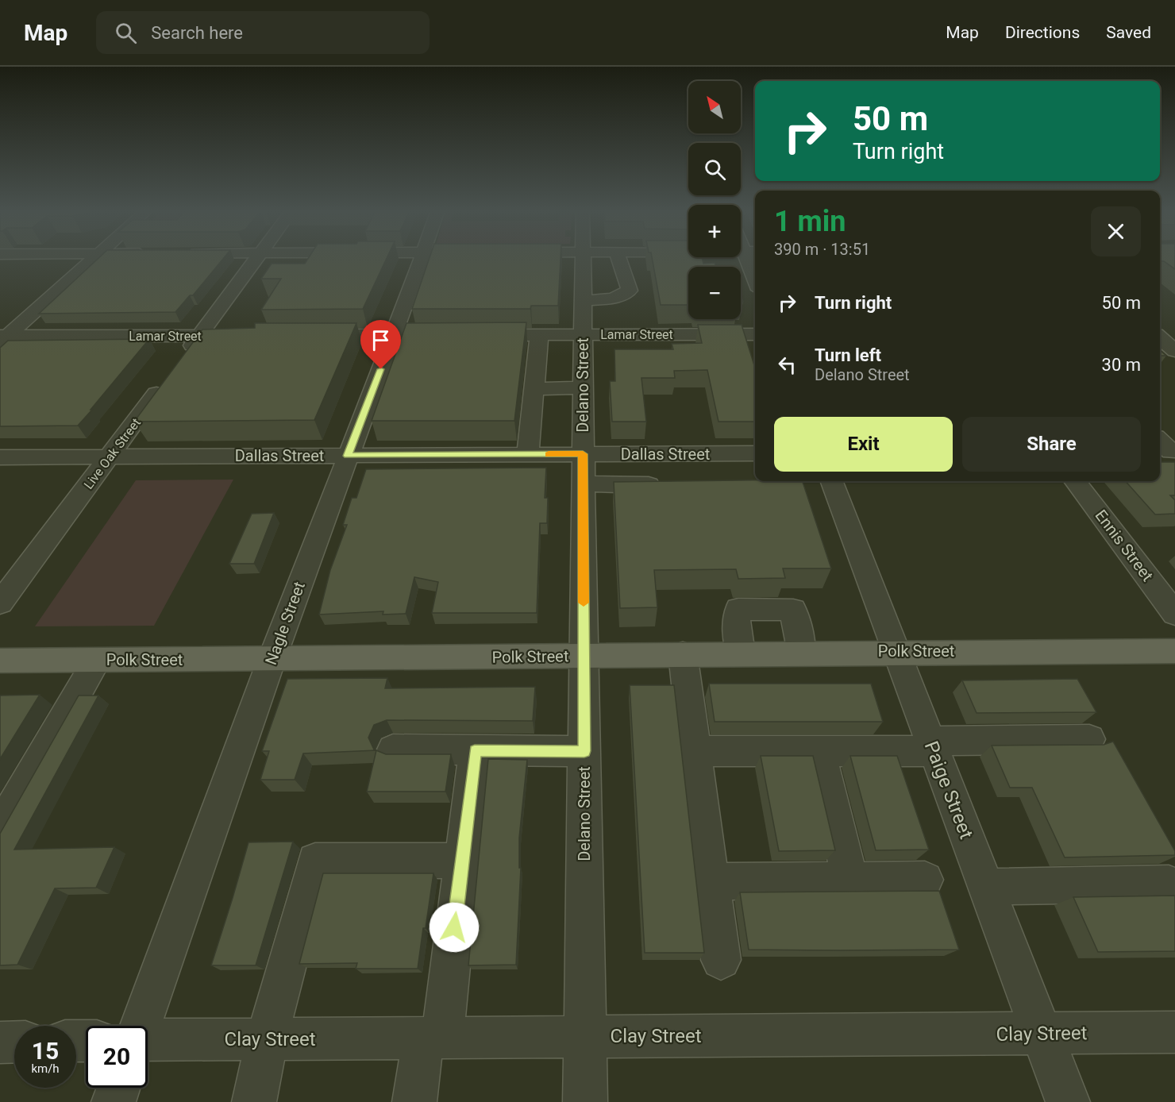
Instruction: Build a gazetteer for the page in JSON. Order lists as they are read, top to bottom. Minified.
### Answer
{"streets":{"main road":["Polk Street"],"street":["Lamar Street","Delano Street","Live Oak Street","Dallas Street","Ennis Street","Nagle Street","Paige Street","Clay Street"]},"crossings":[["Lamar Street","Delano Street"],["Delano Street","Dallas Street"],["Delano Street","Polk Street"],["Delano Street","Clay Street"],["Live Oak Street","Dallas Street"],["Dallas Street","Nagle Street"],["Nagle Street","Polk Street"],["Polk Street","Paige Street"],["Paige Street","Clay Street"]],"north":"top left","page":{"header":"Map","search":"Search here","nav":["Map","Directions","Saved"],"map_buttons":["+","−"],"turn":["50 m","Turn right"],"heading":["1 min","390 m · 13:51"],"list":[{"name":"Turn right","value":"50 m"},{"name":"Turn left","note":"Delano Street","value":"30 m"}],"buttons":["Exit","Share"],"speed":"15 km/h","limit":"20"}}
